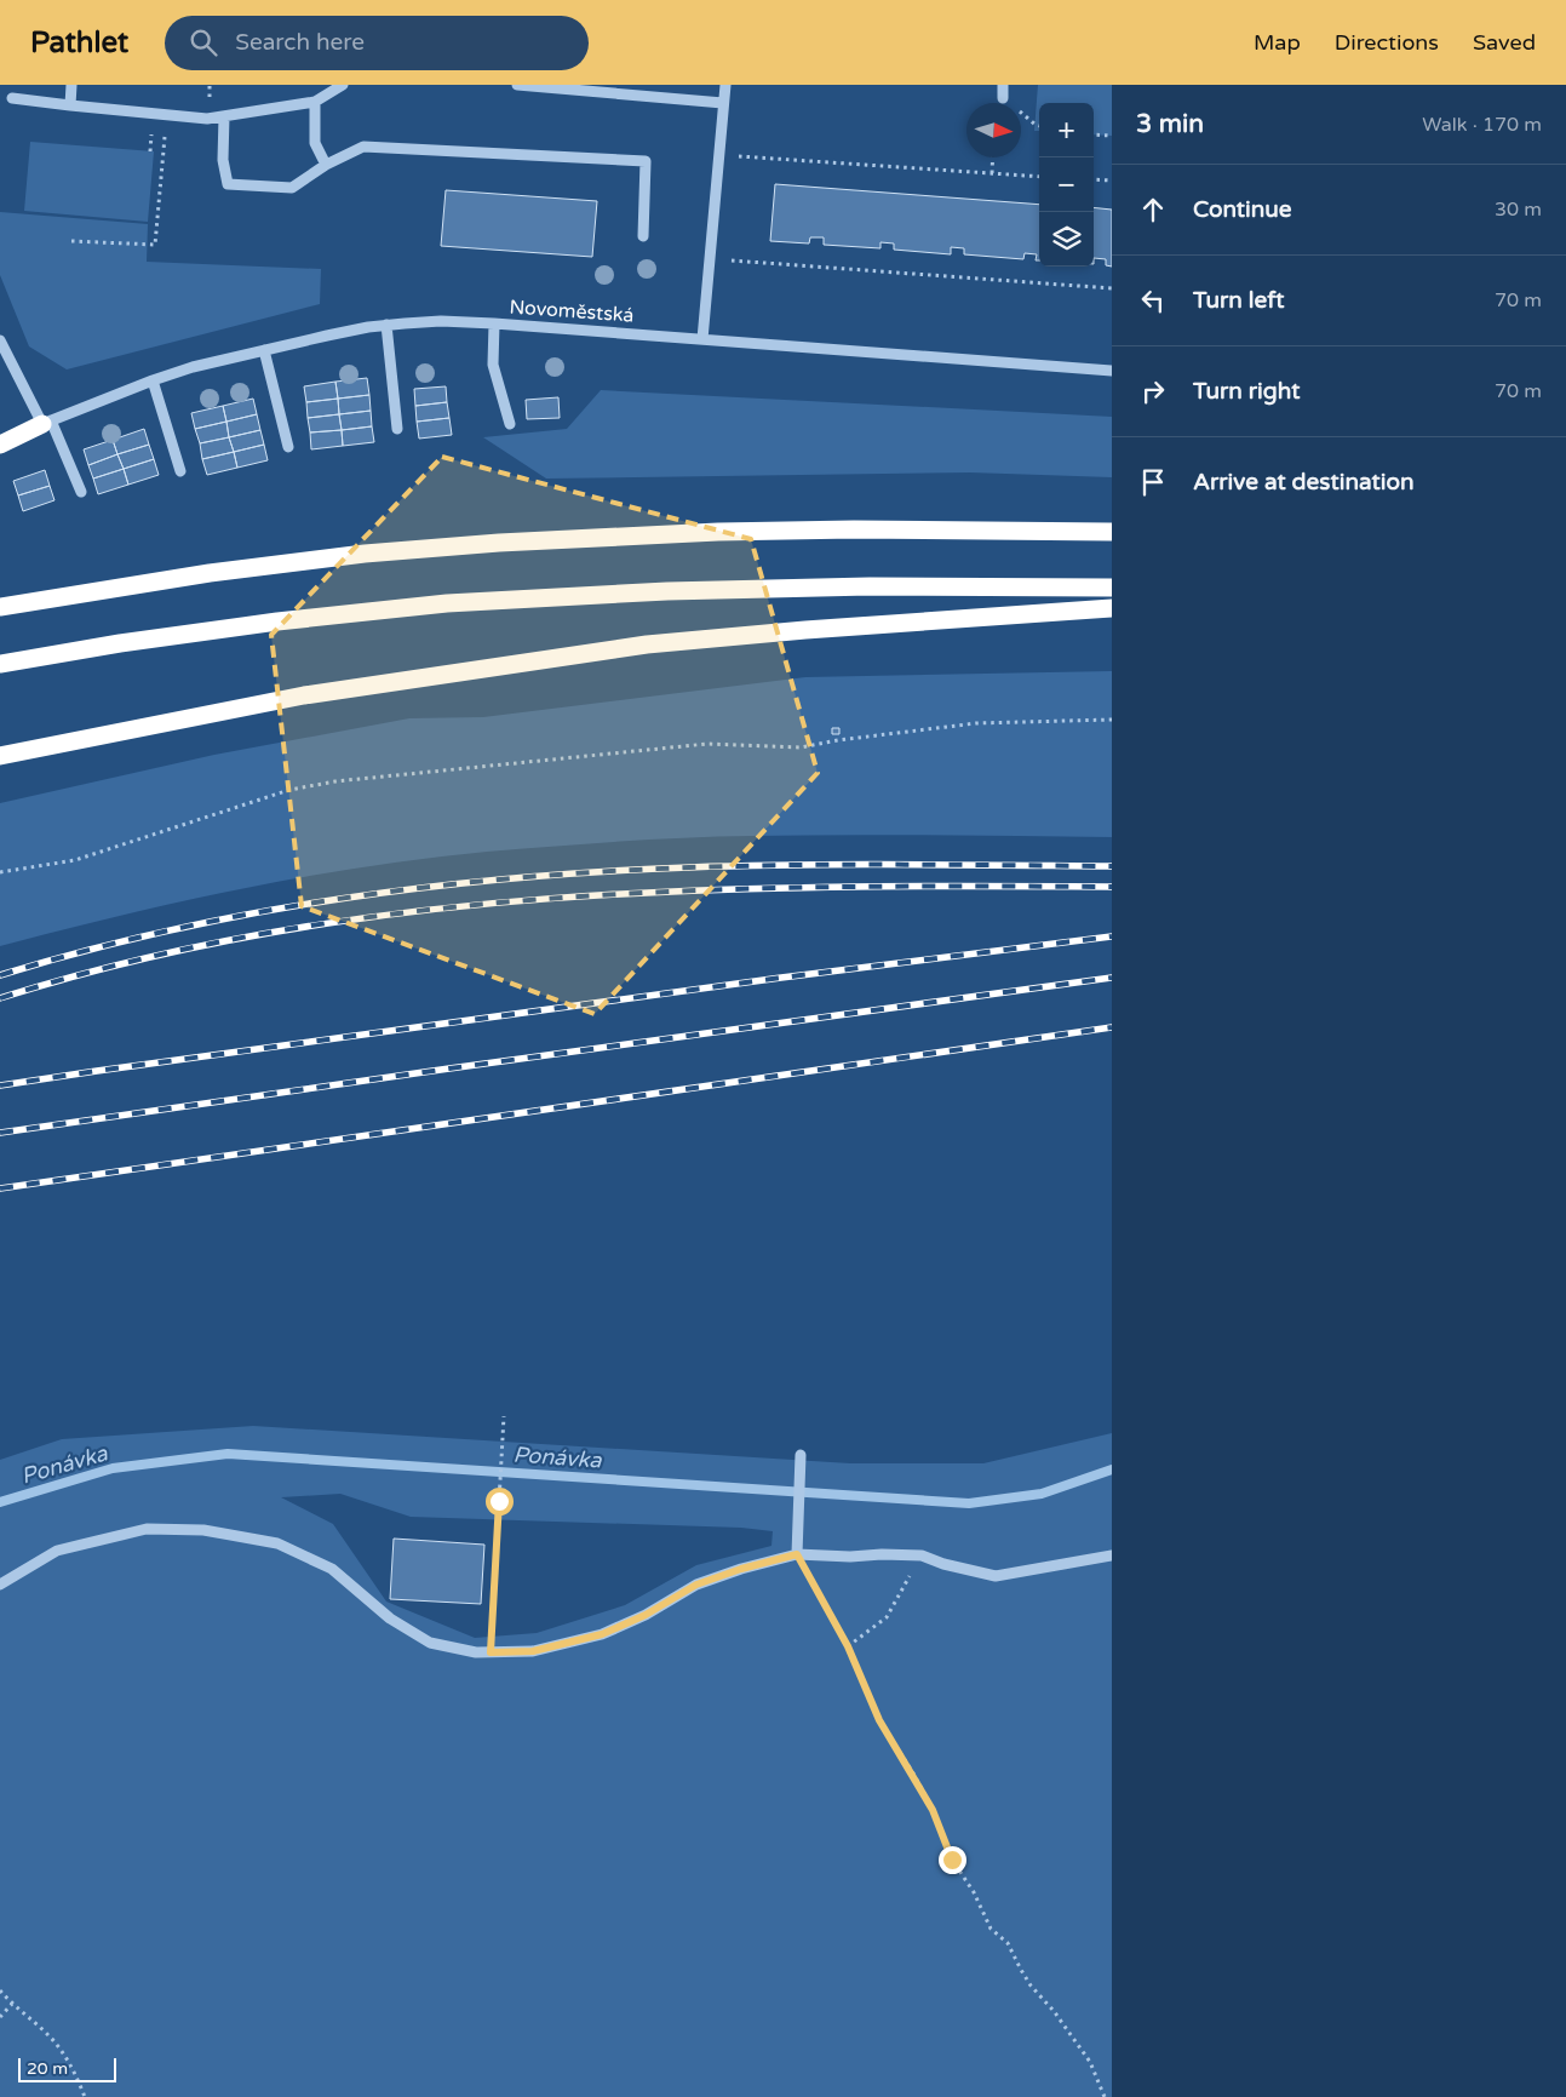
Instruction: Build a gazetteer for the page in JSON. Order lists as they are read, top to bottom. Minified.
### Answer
{"streets":{"street":["Novoměstská"]},"water":["Ponávka"],"scale_bar":"20 m","north":"right","page":{"header":"Pathlet","search":"Search here","nav":["Map","Directions","Saved"],"heading":["3 min","Walk · 170 m"],"map_buttons":["+","−"],"list":[["Continue","30 m"],["Turn left","70 m"],["Turn right","70 m"],"Arrive at destination"],"scale":"20 m"}}
